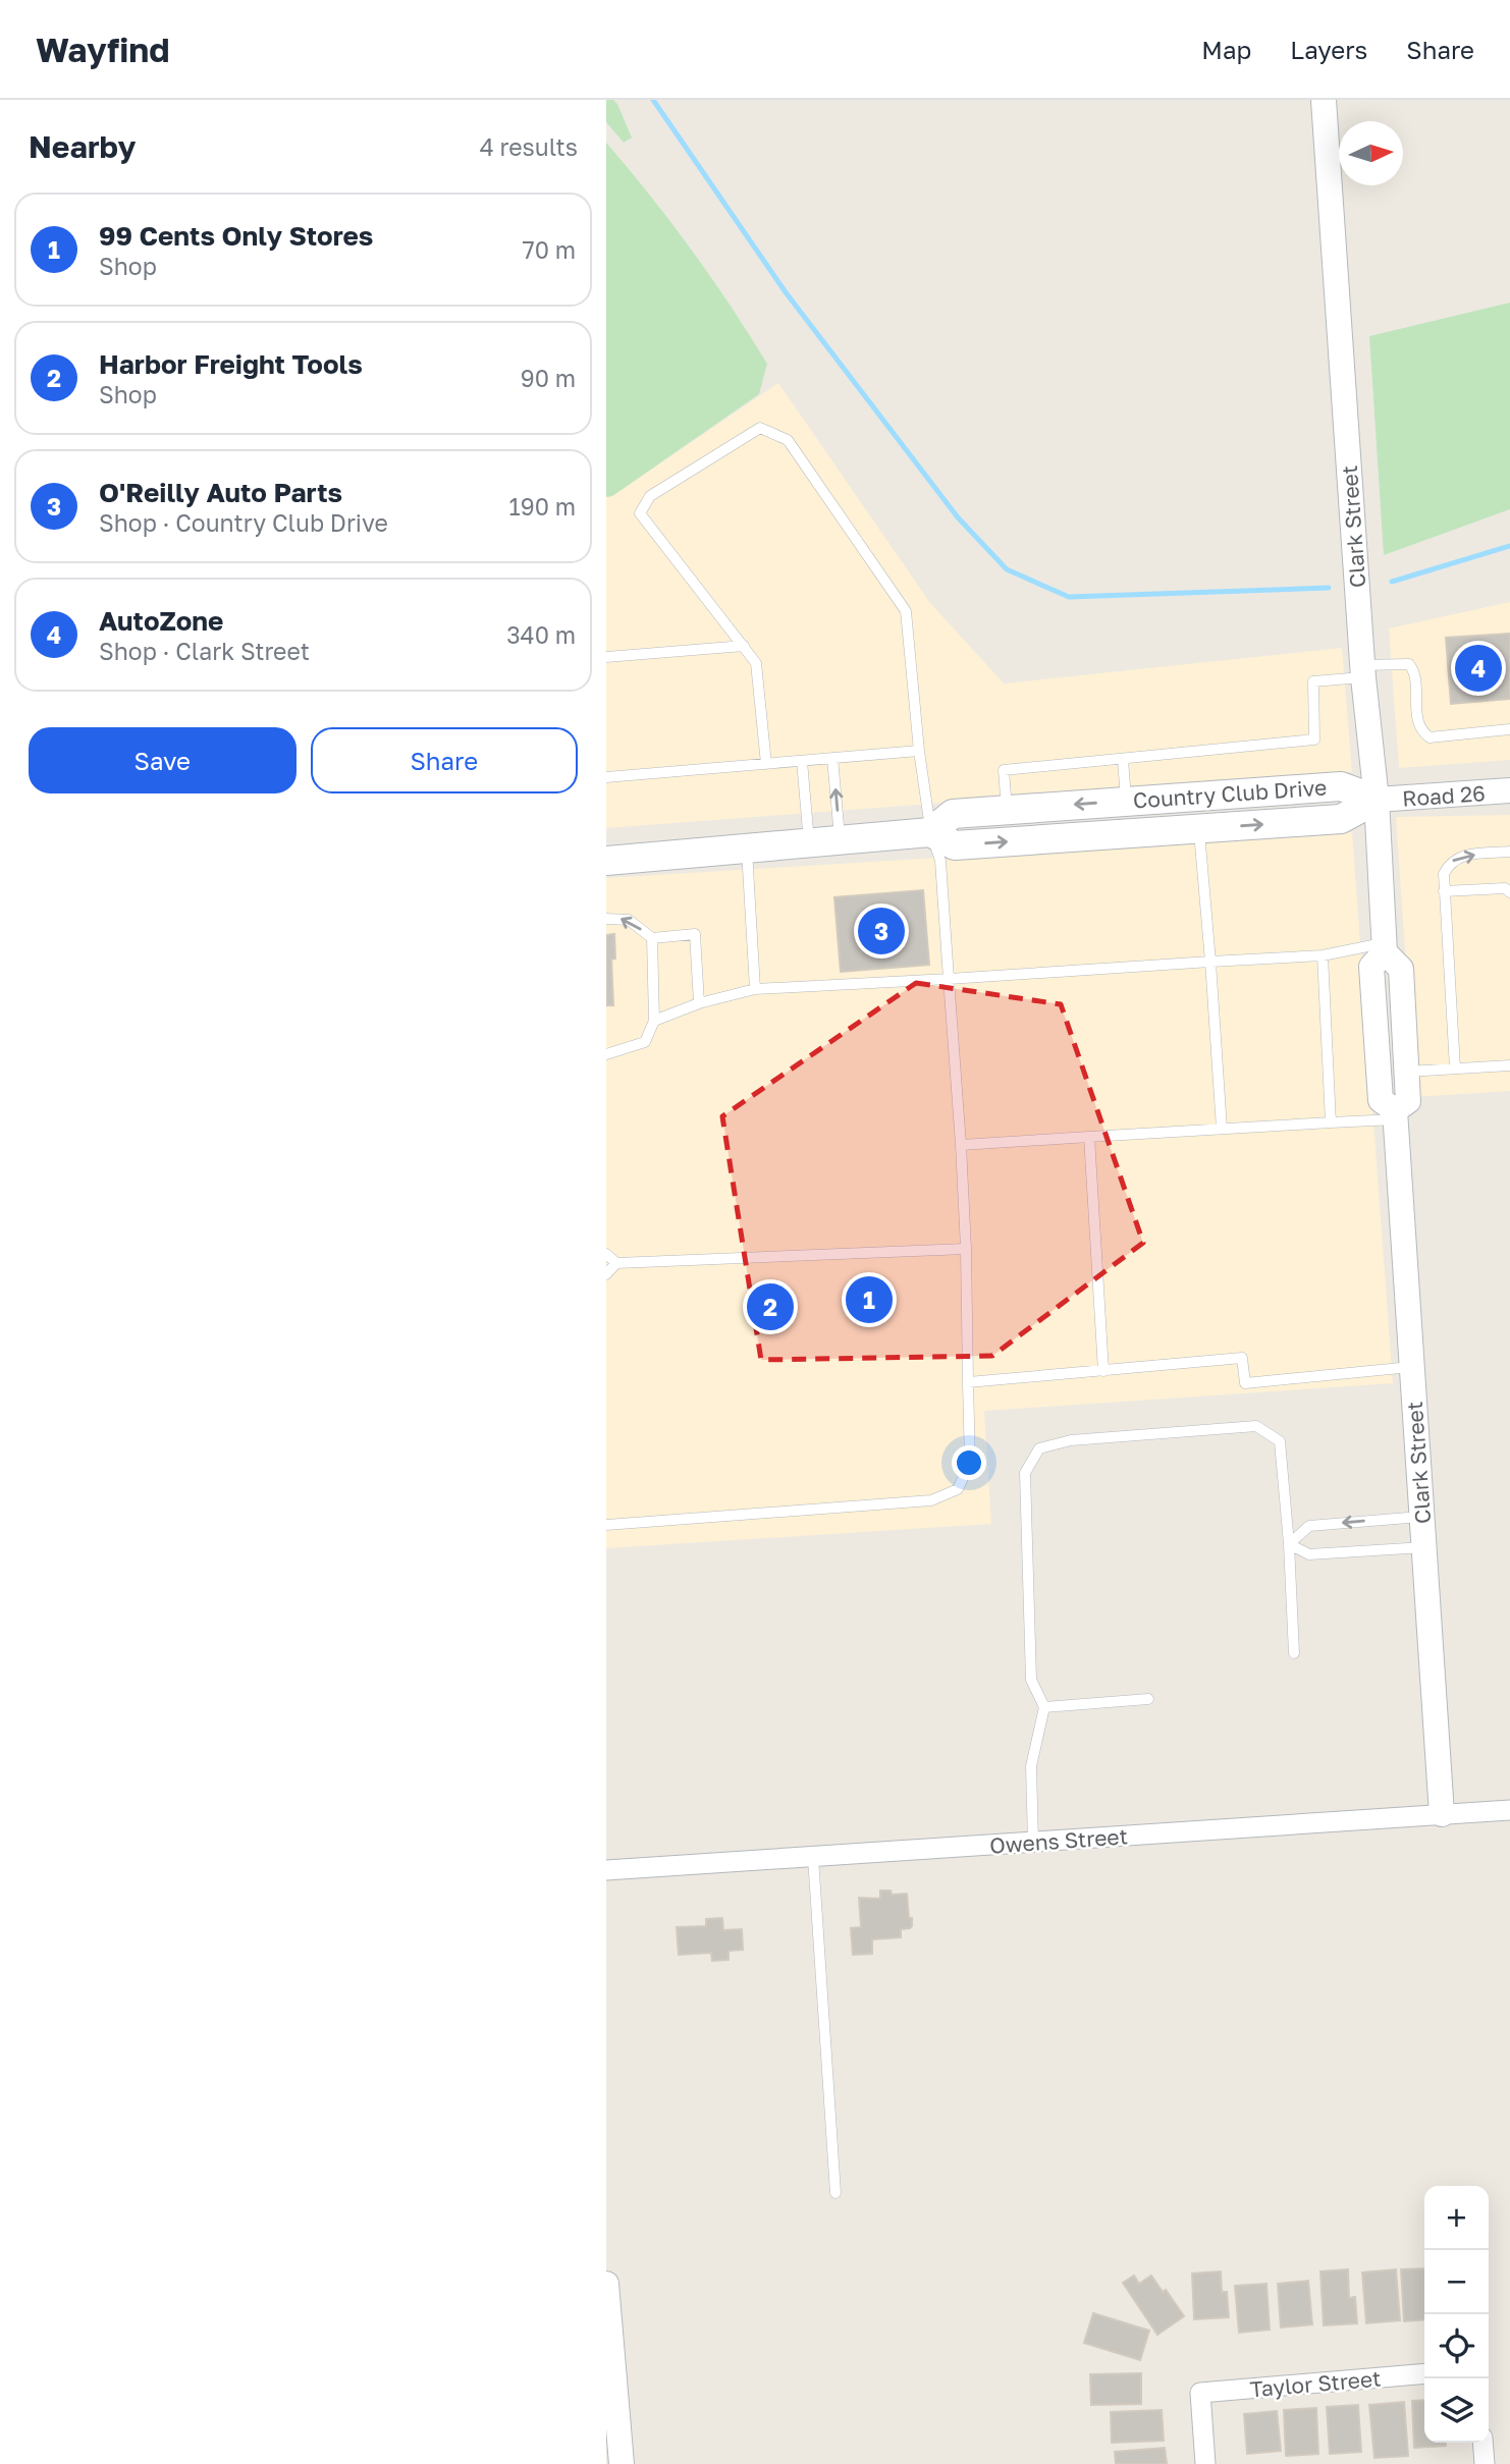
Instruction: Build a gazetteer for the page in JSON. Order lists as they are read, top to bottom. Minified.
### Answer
{"streets":{"main road":["Country Club Drive"],"street":["Clark Street","Road 26","Owens Street","Taylor Street"]},"crossings":[["Clark Street","Country Club Drive"],["Clark Street","Road 26"],["Clark Street","Owens Street"],["Country Club Drive","Road 26"]],"north":"right","page":{"header":"Wayfind","nav":["Map","Layers","Share"],"heading":["Nearby","4 results"],"list":[{"mark":"1","name":"99 Cents Only Stores","note":"Shop","value":"70 m"},{"mark":"2","name":"Harbor Freight Tools","note":"Shop","value":"90 m"},{"mark":"3","name":"O'Reilly Auto Parts","note":"Shop · Country Club Drive","value":"190 m"},{"mark":"4","name":"AutoZone","note":"Shop · Clark Street","value":"340 m"}],"pins":["4","3","1","2"],"buttons":["Save","Share"],"map_buttons":["+","−"]}}
